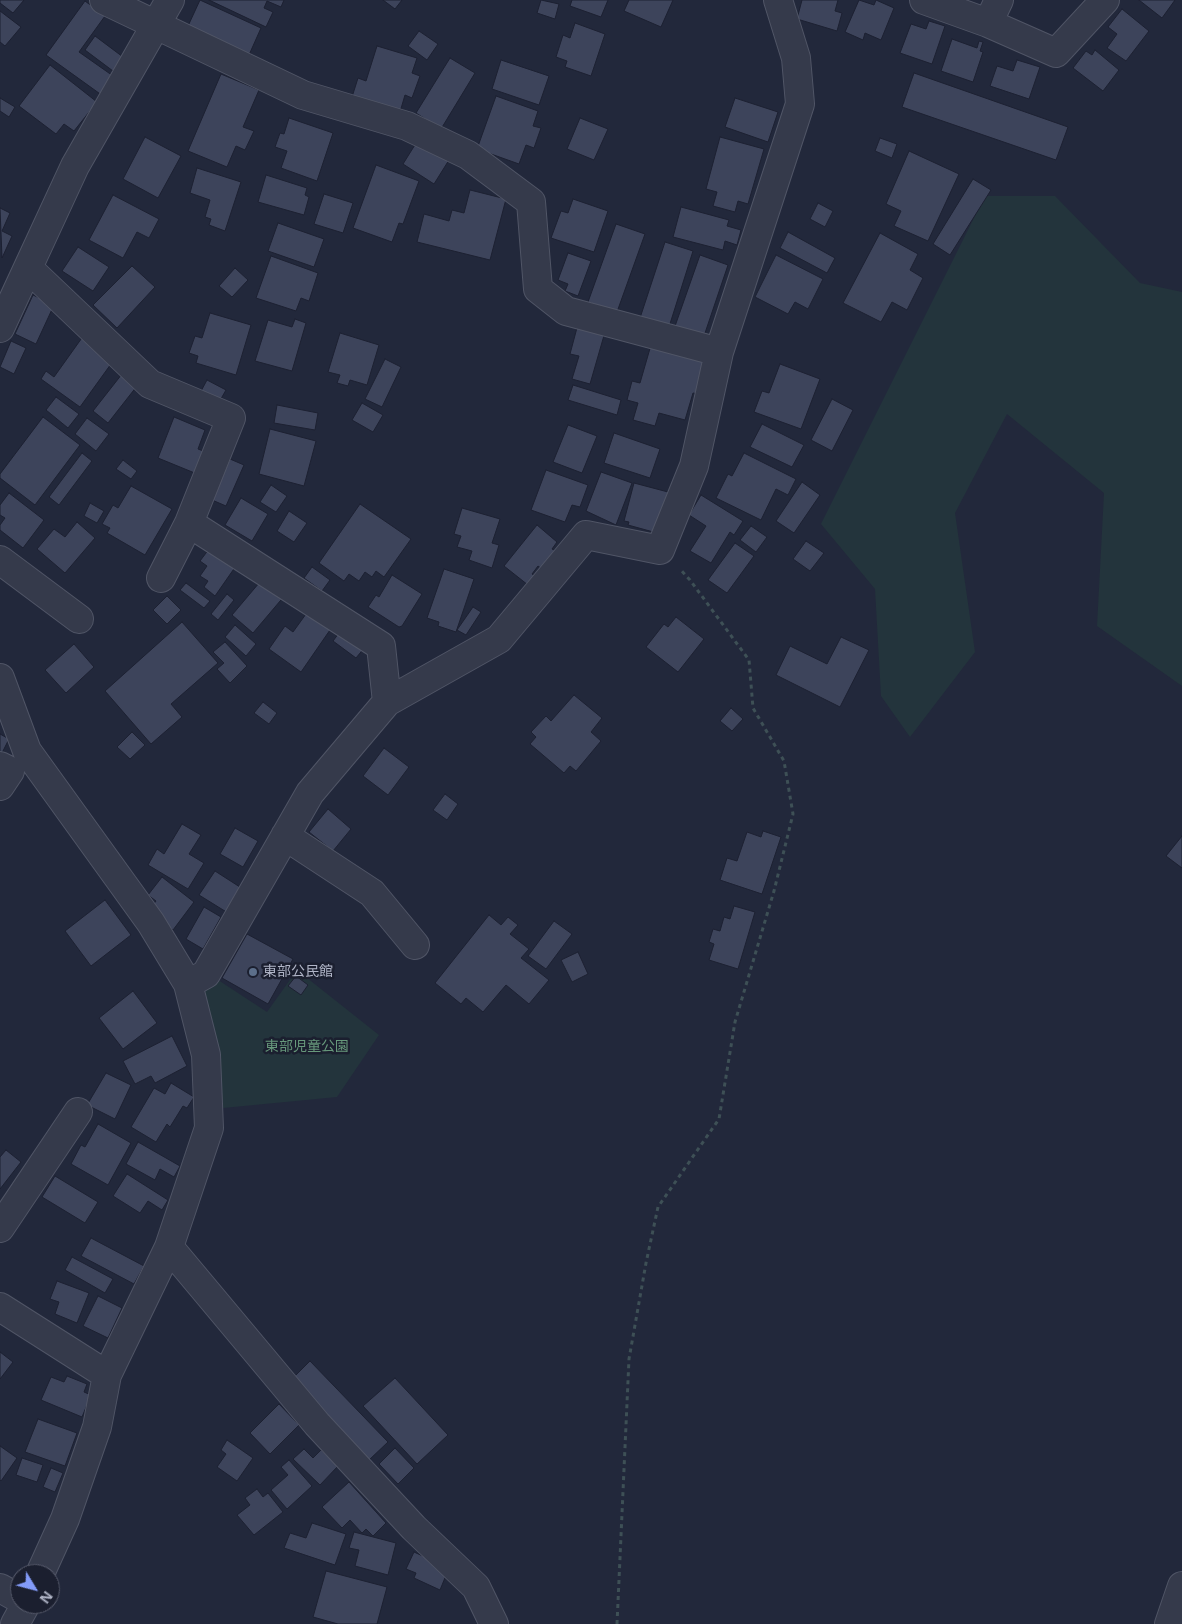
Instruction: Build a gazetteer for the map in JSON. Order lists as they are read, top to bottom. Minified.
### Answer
{"parks":["東部児童公園"],"places":["東部公民館"],"north":"bottom right"}
